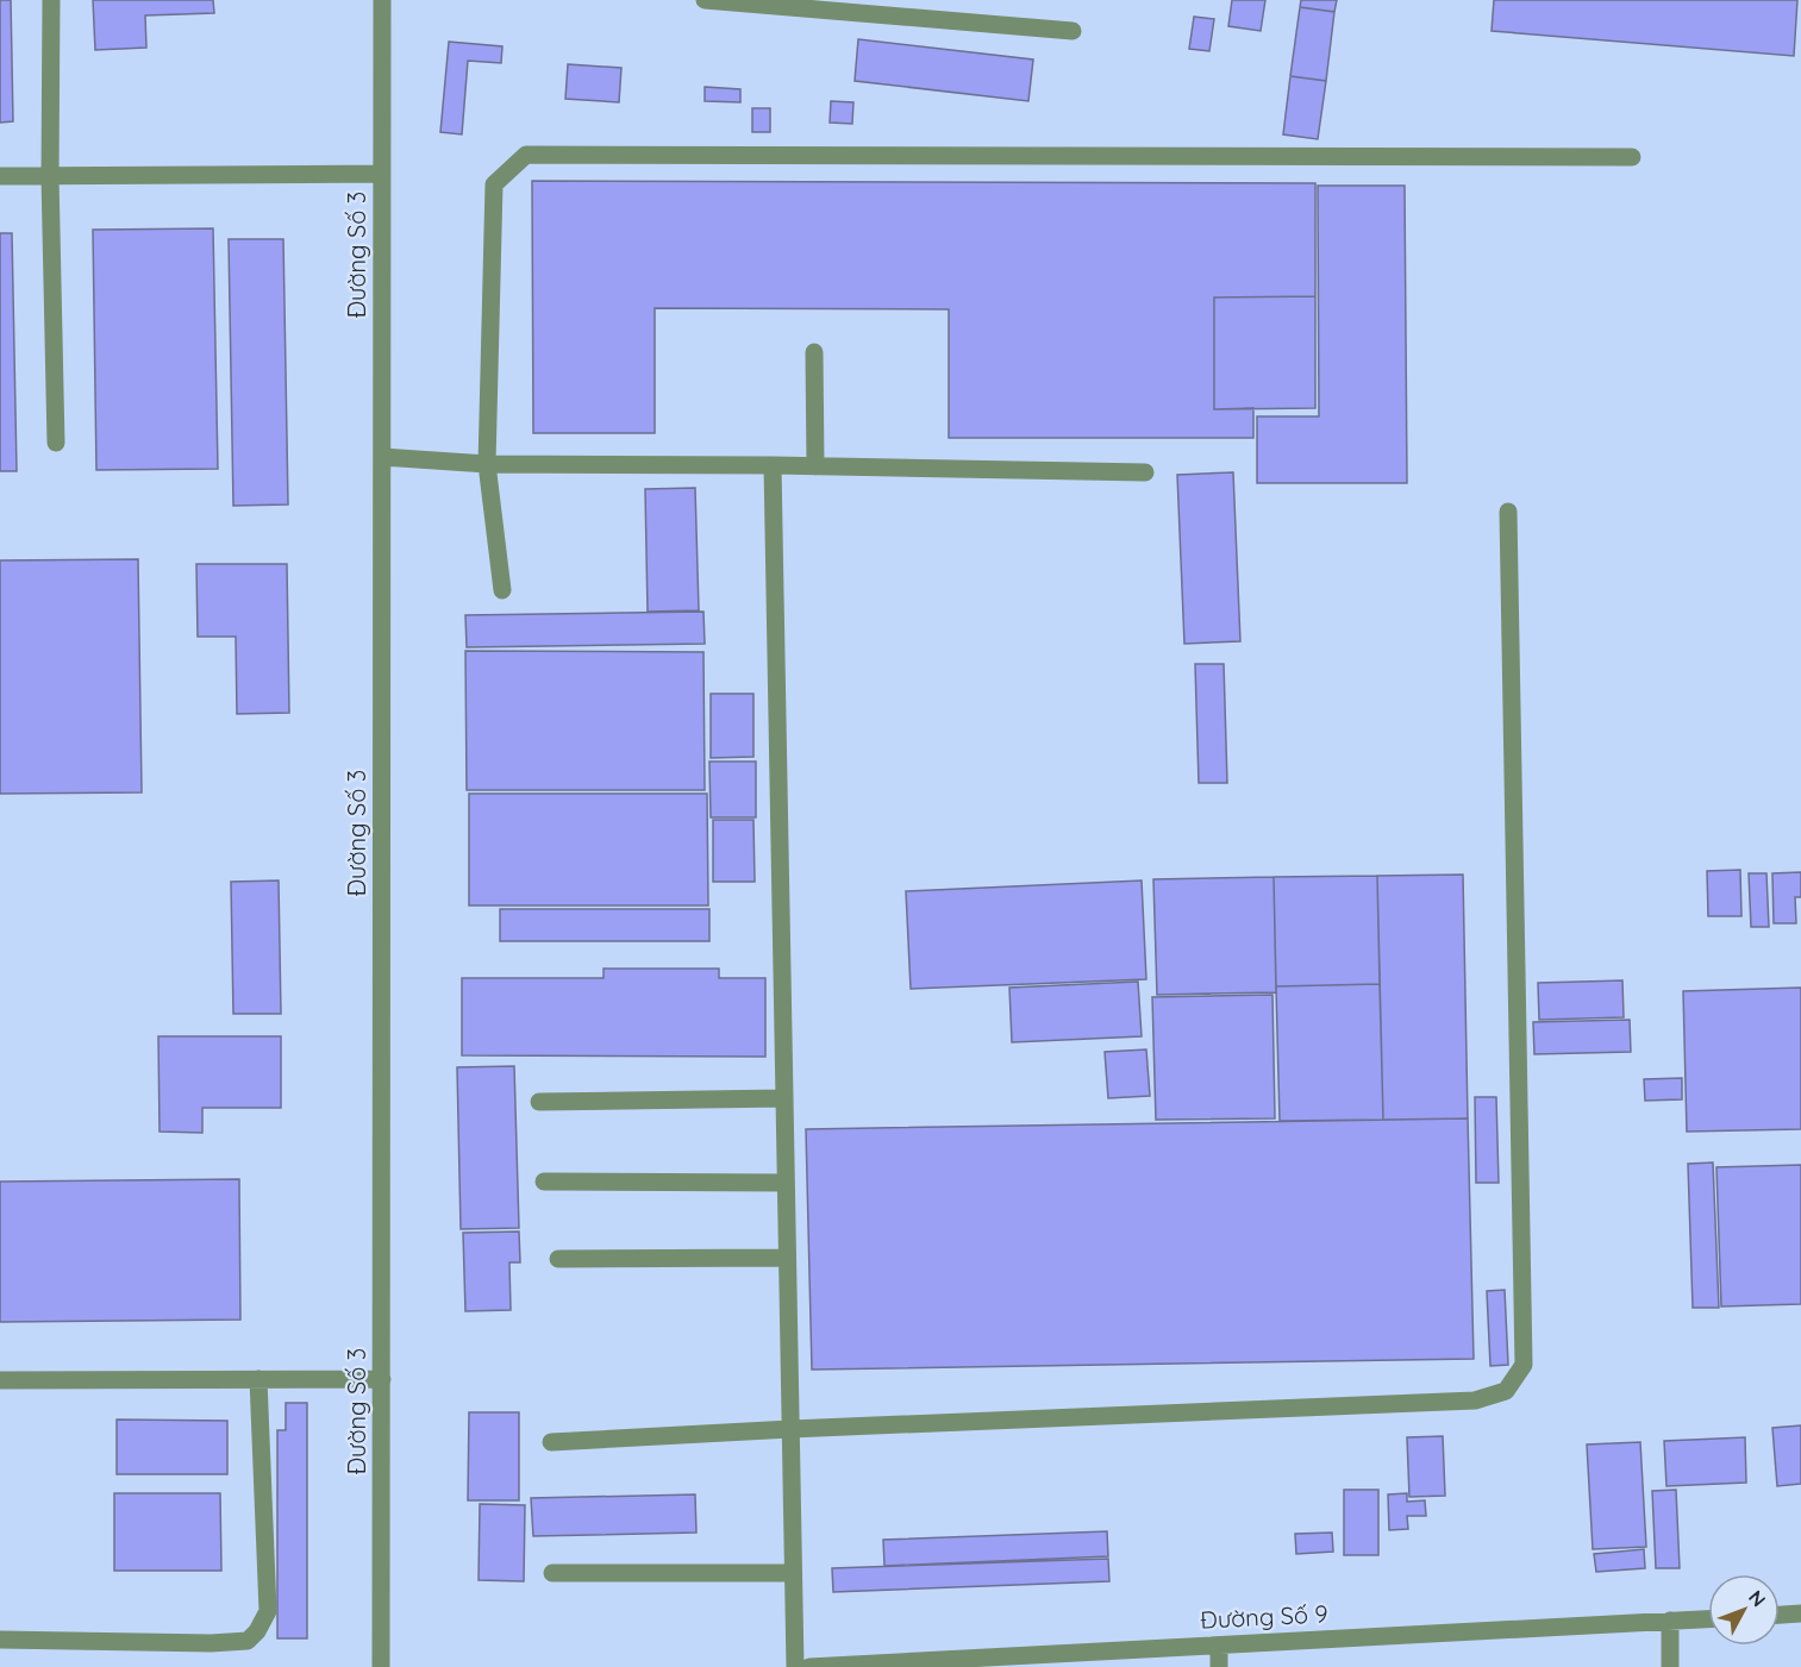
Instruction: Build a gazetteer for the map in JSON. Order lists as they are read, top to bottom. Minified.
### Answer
{"streets":{"street":["Đường Số 3","Đường Số 9"]},"north":"top right"}
